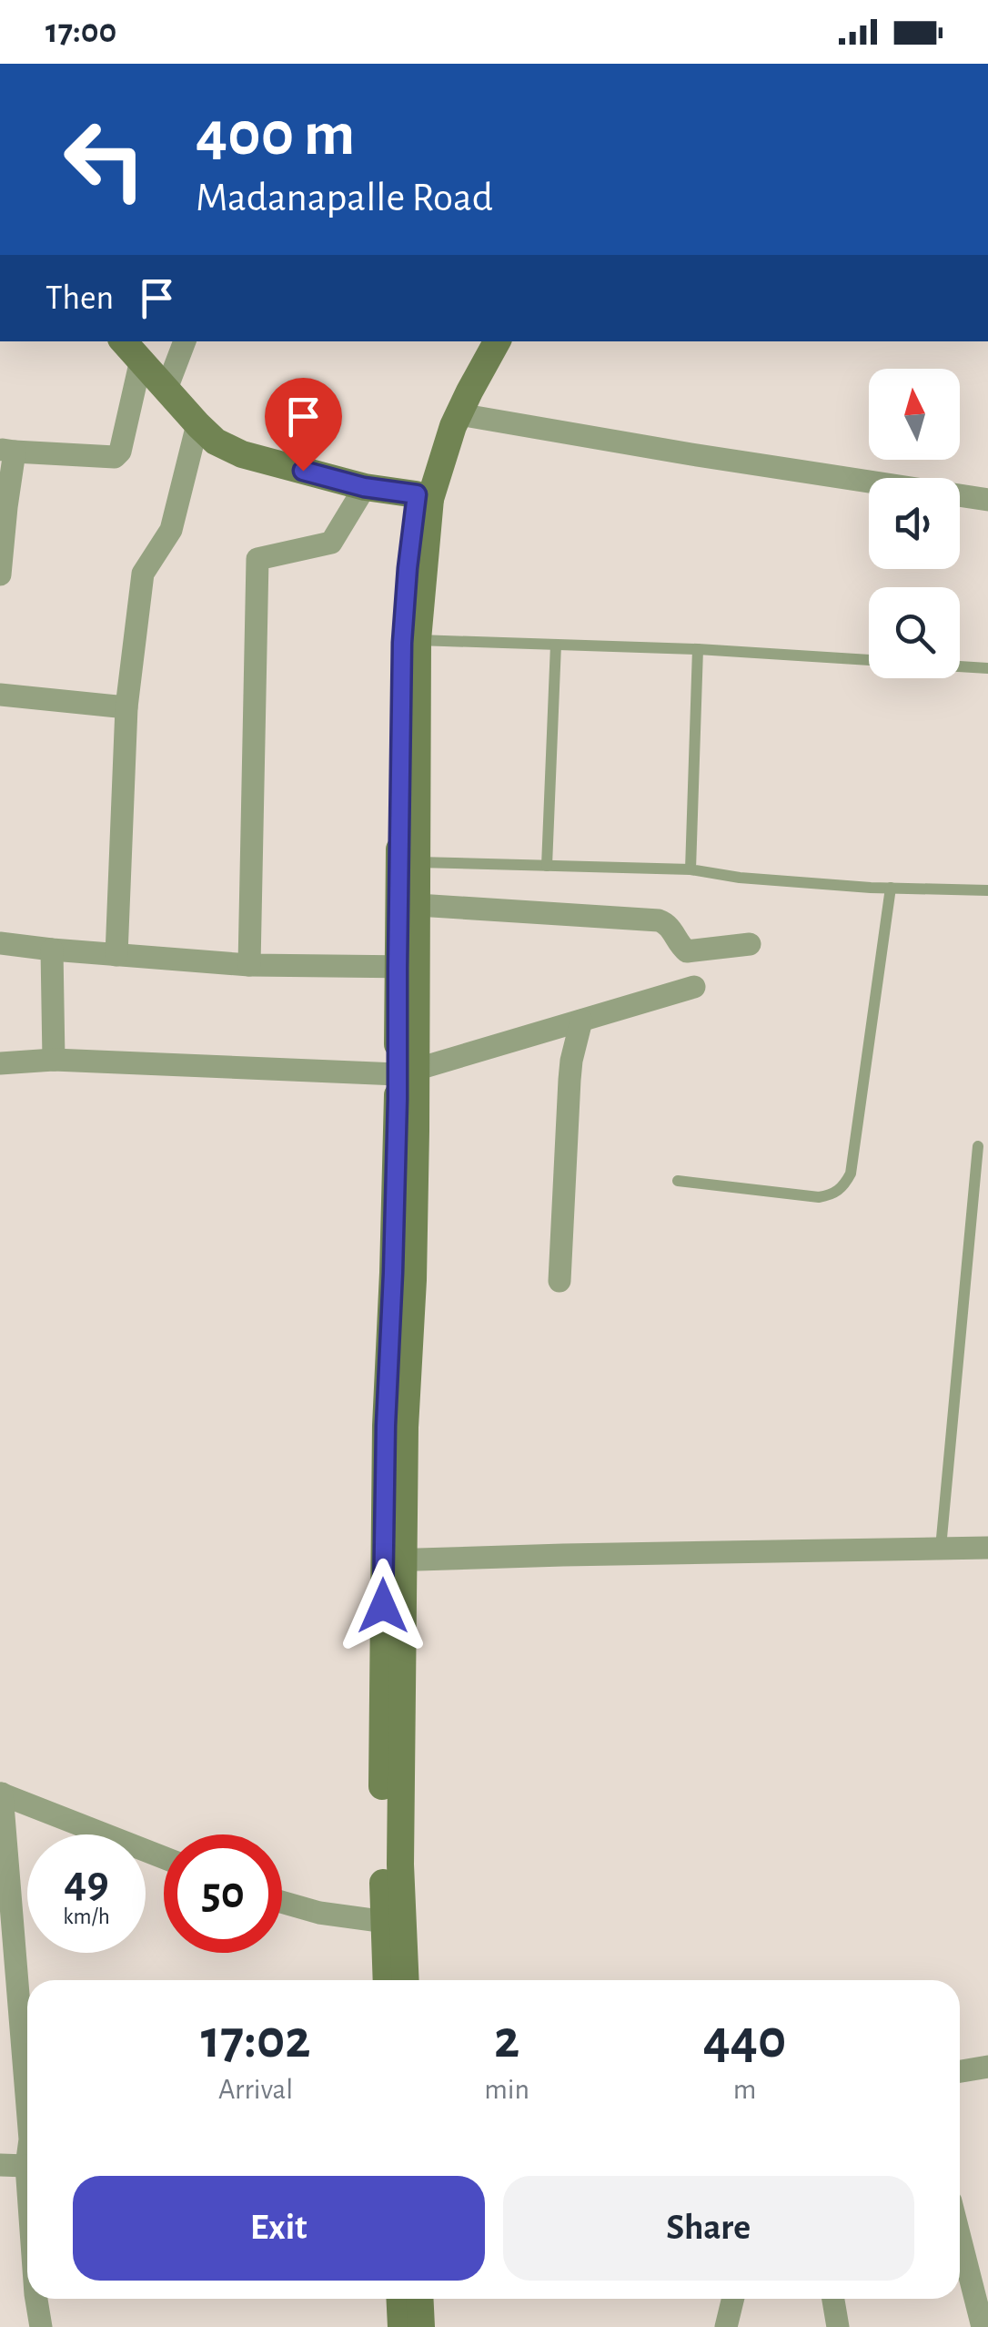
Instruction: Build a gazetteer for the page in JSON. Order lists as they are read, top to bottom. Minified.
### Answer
{"north":"top","page":{"status":"17:00","turn":["400 m","Madanapalle Road"],"then":"Then","speed":"49 km/h","limit":"50","eta":["17:02","Arrival","2","min","440","m"],"buttons":["Exit","Share"]}}
